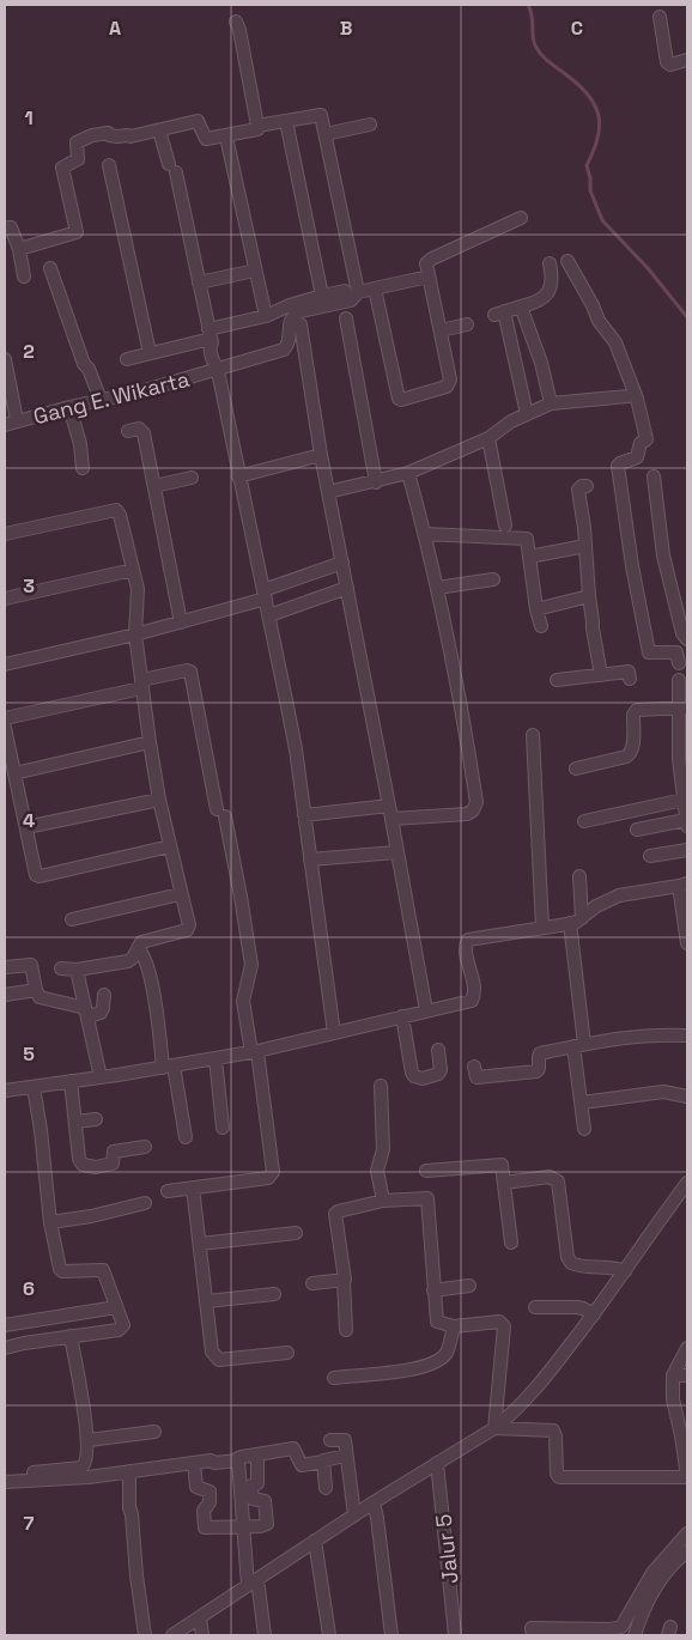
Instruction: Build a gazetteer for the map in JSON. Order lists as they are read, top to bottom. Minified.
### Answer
{"streets":{"street":["Gang E. Wikarta","Jalur 5"]},"grid":{"columns":["A","B","C"],"rows":["1","2","3","4","5","6","7"]}}
